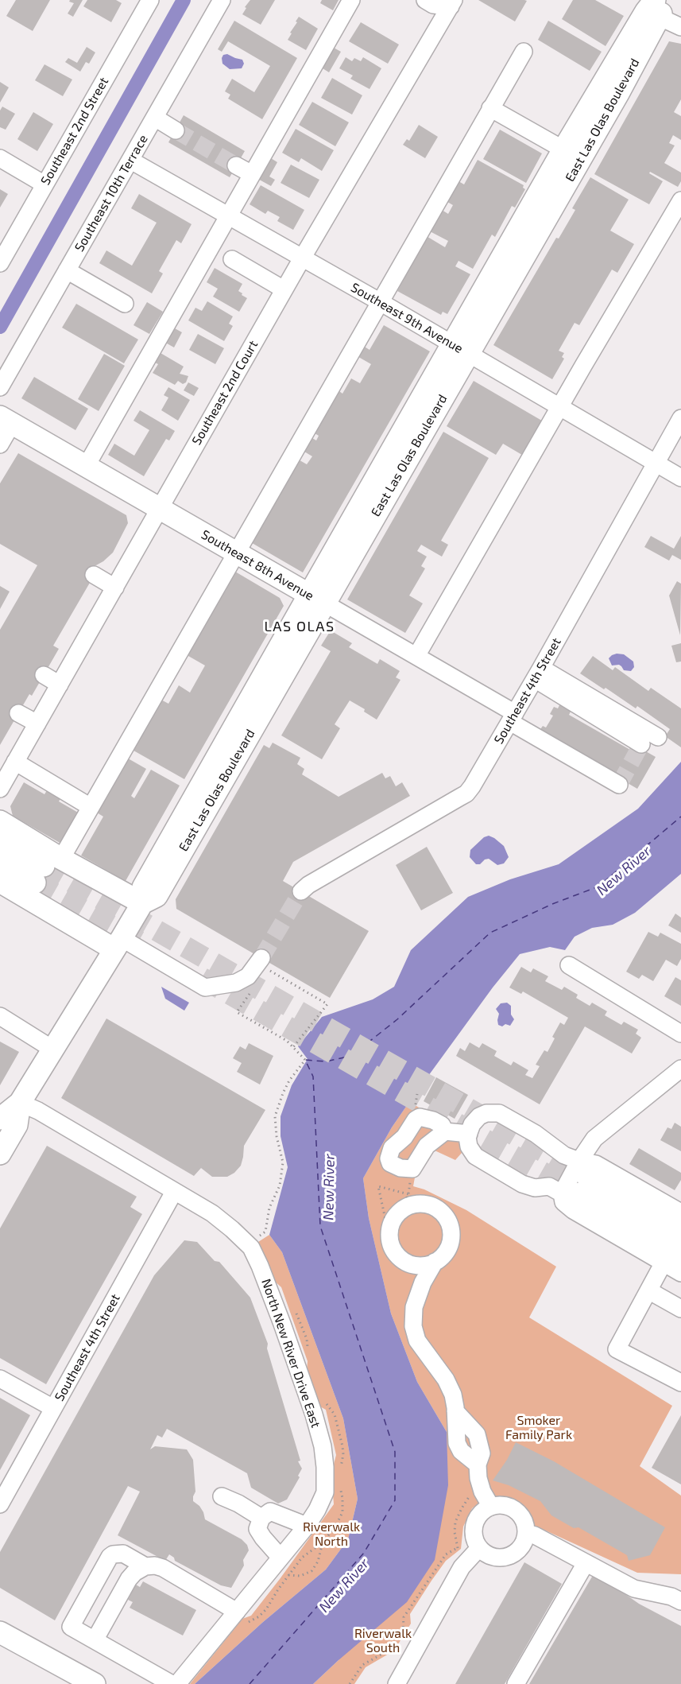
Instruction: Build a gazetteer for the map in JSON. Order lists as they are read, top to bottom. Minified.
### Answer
{"streets":{"main road":["East Las Olas Boulevard","Southeast 8th Avenue"],"street":["Southeast 2nd Street","Southeast 10th Terrace","Southeast 9th Avenue","Southeast 2nd Court","Southeast 4th Street","North New River Drive East"]},"crossings":[["East Las Olas Boulevard","Southeast 9th Avenue"],["East Las Olas Boulevard","Southeast 8th Avenue"],["East Las Olas Boulevard","North New River Drive East"],["Southeast 10th Terrace","Southeast 9th Avenue"],["Southeast 9th Avenue","Southeast 2nd Court"],["Southeast 9th Avenue","Southeast 4th Street"],["Southeast 2nd Court","Southeast 8th Avenue"],["Southeast 8th Avenue","Southeast 4th Street"],["Southeast 4th Street","North New River Drive East"]],"districts":["LAS OLAS"],"water":["New River"],"parks":["Smoker Family Park","Riverwalk North","Riverwalk South"]}
